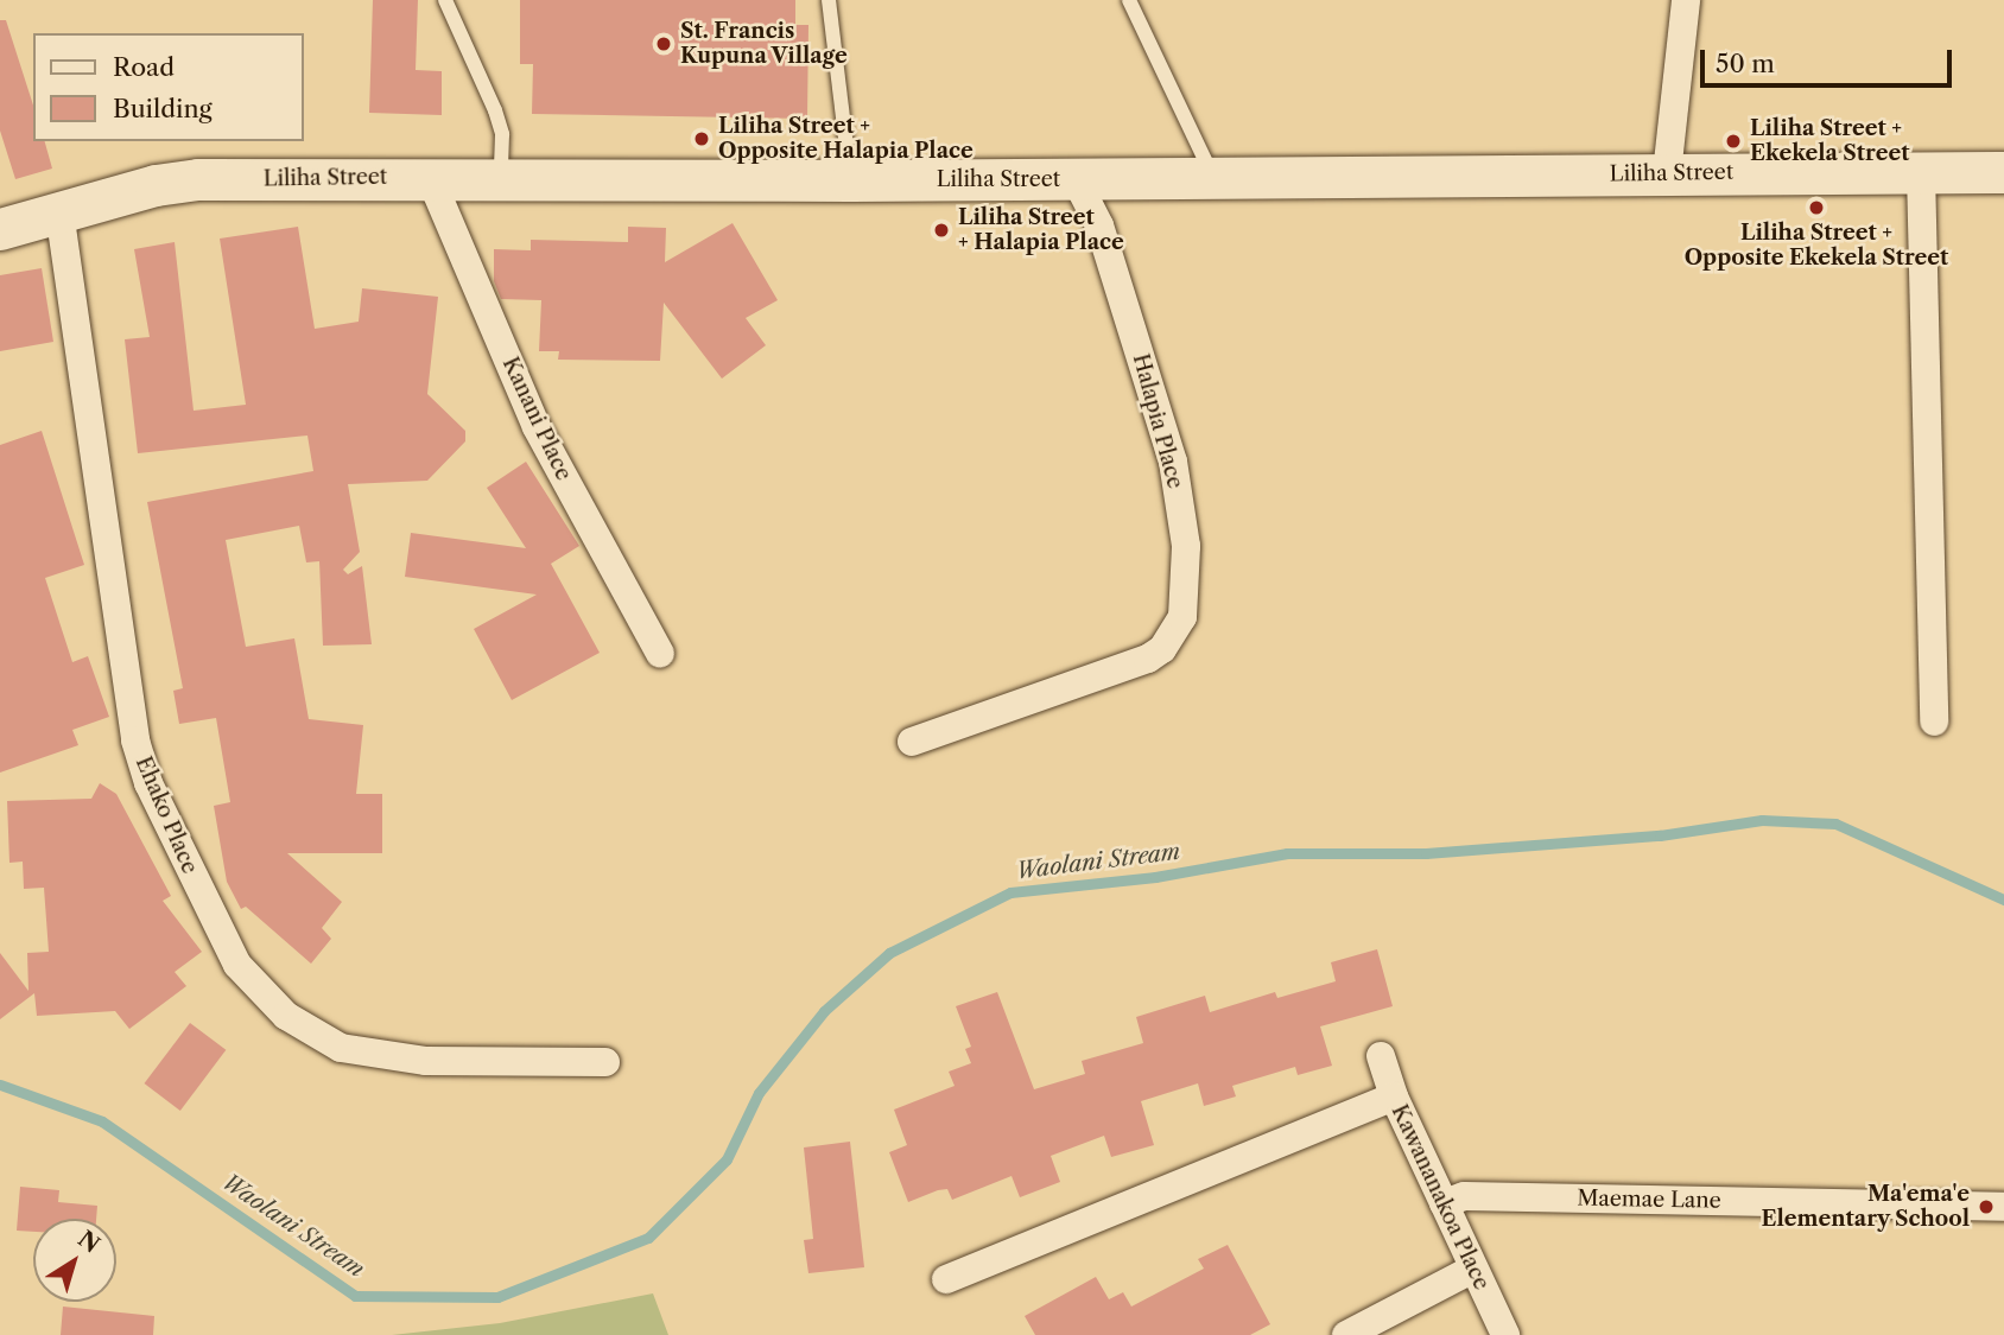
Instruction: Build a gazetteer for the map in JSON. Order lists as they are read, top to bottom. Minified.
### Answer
{"streets":{"street":["Liliha Street","Kanani Place","Halapia Place","Ehako Place","Kawananakoa Place","Maemae Lane"]},"crossings":[["Liliha Street","Kanani Place"],["Liliha Street","Halapia Place"],["Liliha Street","Ehako Place"],["Kawananakoa Place","Maemae Lane"]],"water":["Waolani Stream"],"places":["St. Francis Kupuna Village","Liliha Street + Opposite Halapia Place","Liliha Street + Ekekela Street","Liliha Street + Opposite Ekekela Street","Liliha Street + Halapia Place","Ma'ema'e Elementary School"],"legend":["Road","Building"],"scale_bar":"50 m","north":"top right"}
